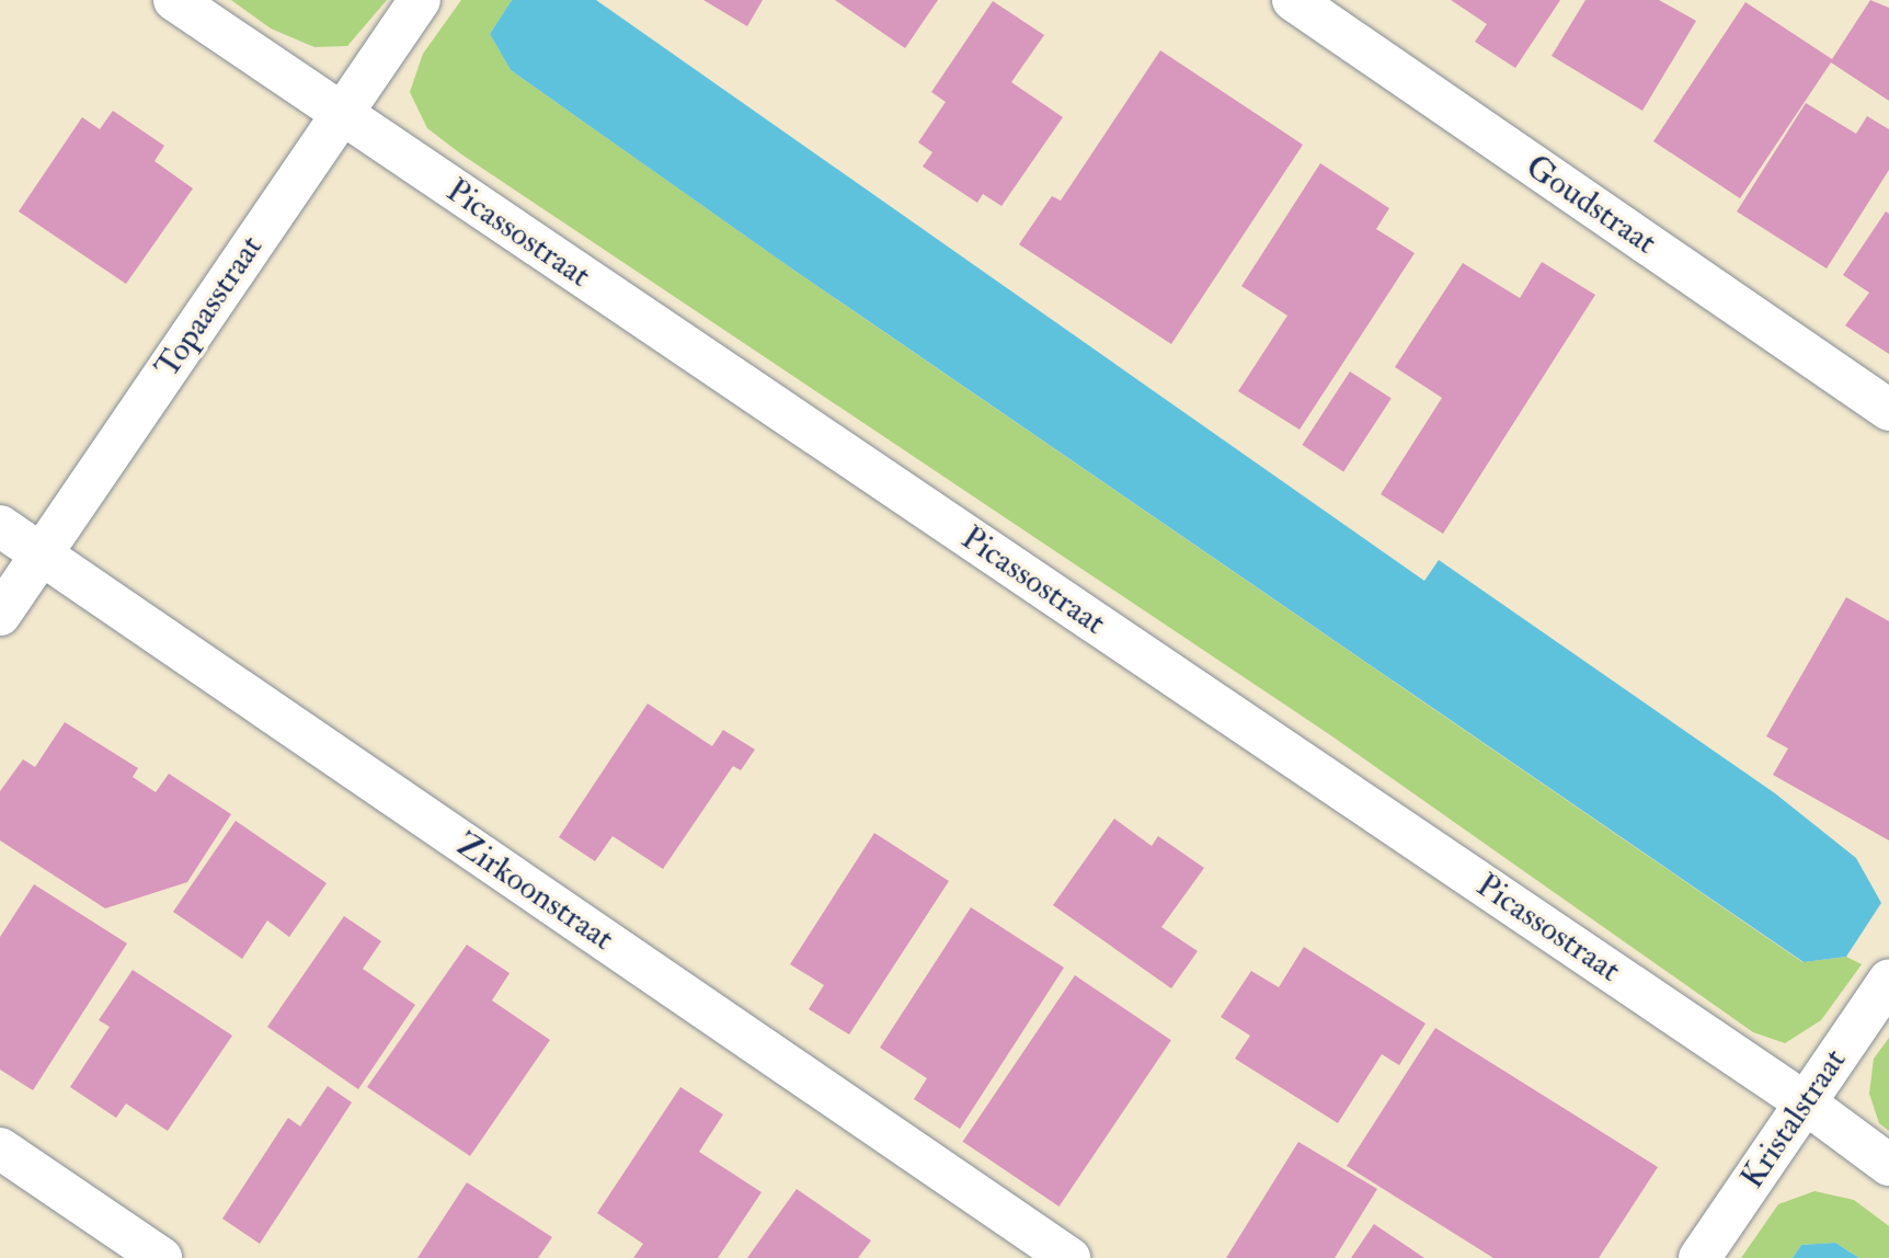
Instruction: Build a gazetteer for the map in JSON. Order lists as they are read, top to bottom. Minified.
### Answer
{"streets":{"street":["Goudstraat","Picassostraat","Topaasstraat","Zirkoonstraat","Kristalstraat"]},"crossings":[["Picassostraat","Topaasstraat"],["Picassostraat","Kristalstraat"],["Topaasstraat","Zirkoonstraat"]]}
